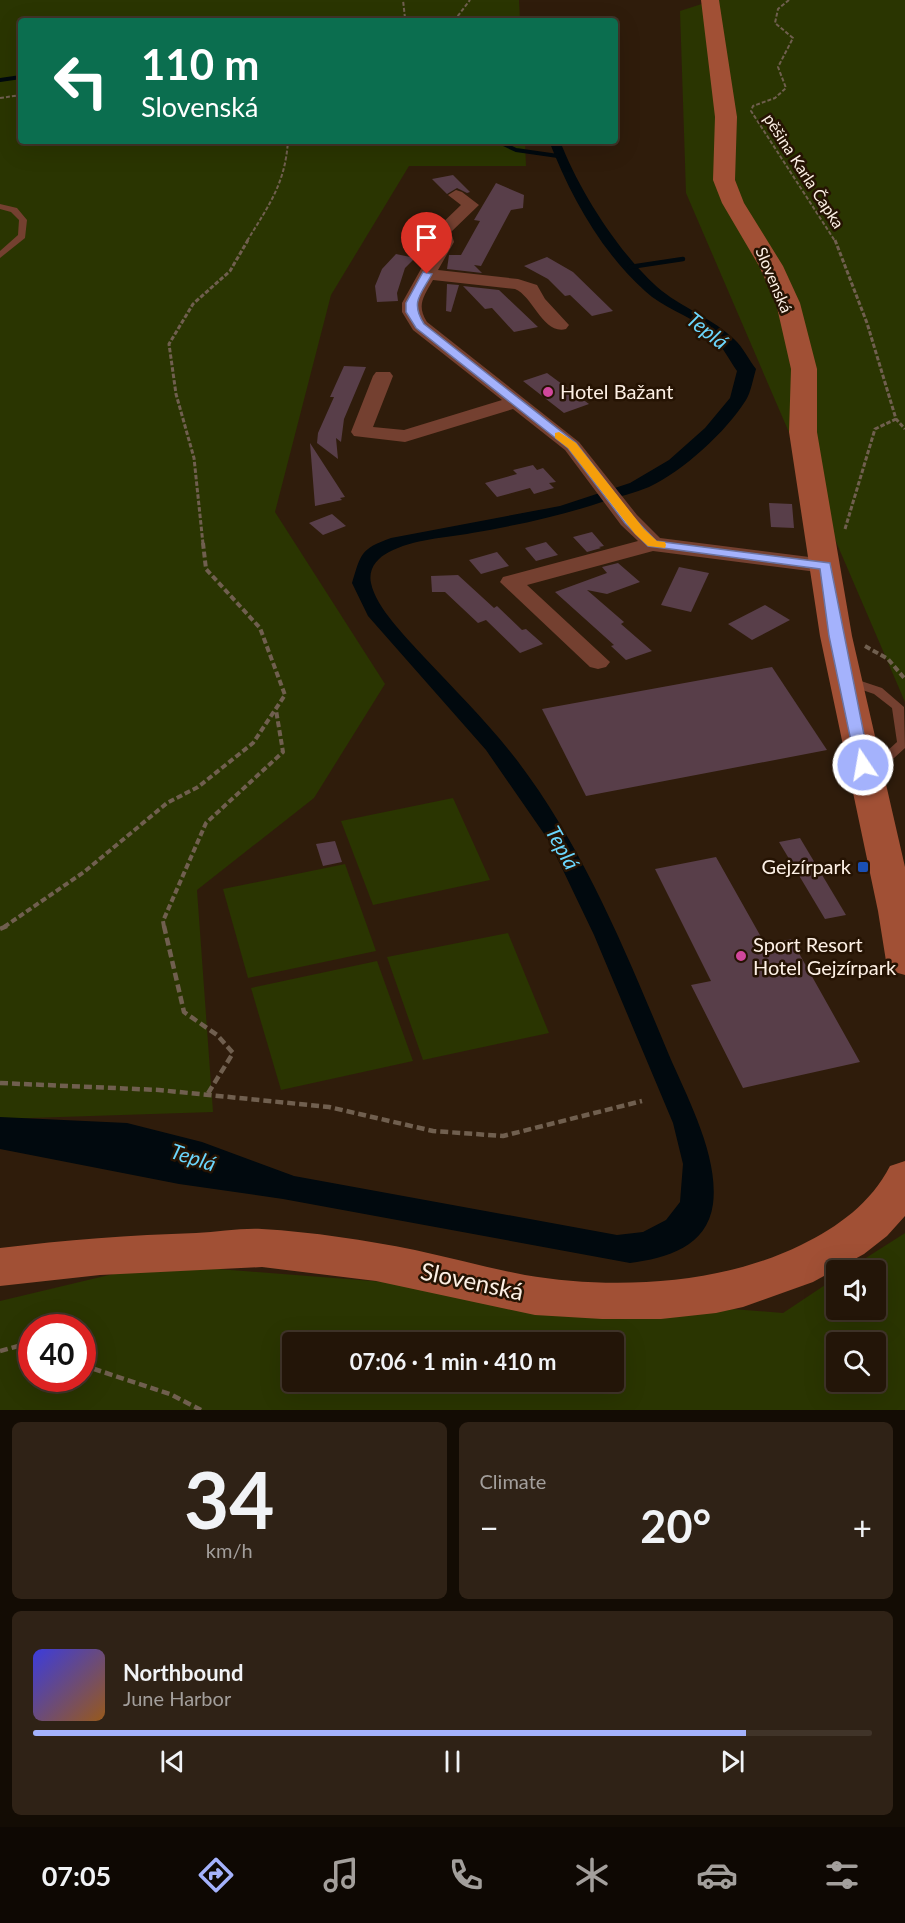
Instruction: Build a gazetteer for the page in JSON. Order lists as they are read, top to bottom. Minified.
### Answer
{"streets":{"street":["Slovenská"],"path":["pěšina Karla Čapka"]},"water":["Teplá"],"places":{"other":["Hotel Bažant","Sport Resort Hotel Gejzírpark"],"transit":["Gejzírpark"]},"page":{"turn":["110 m","Slovenská"],"limit":"40","trip":"07:06 · 1 min · 410 m","tile":[["34","km/h"],"Climate"],"heat":["−","20°","+"],"song":["Northbound","June Harbor"],"tabs":"07:05"}}
